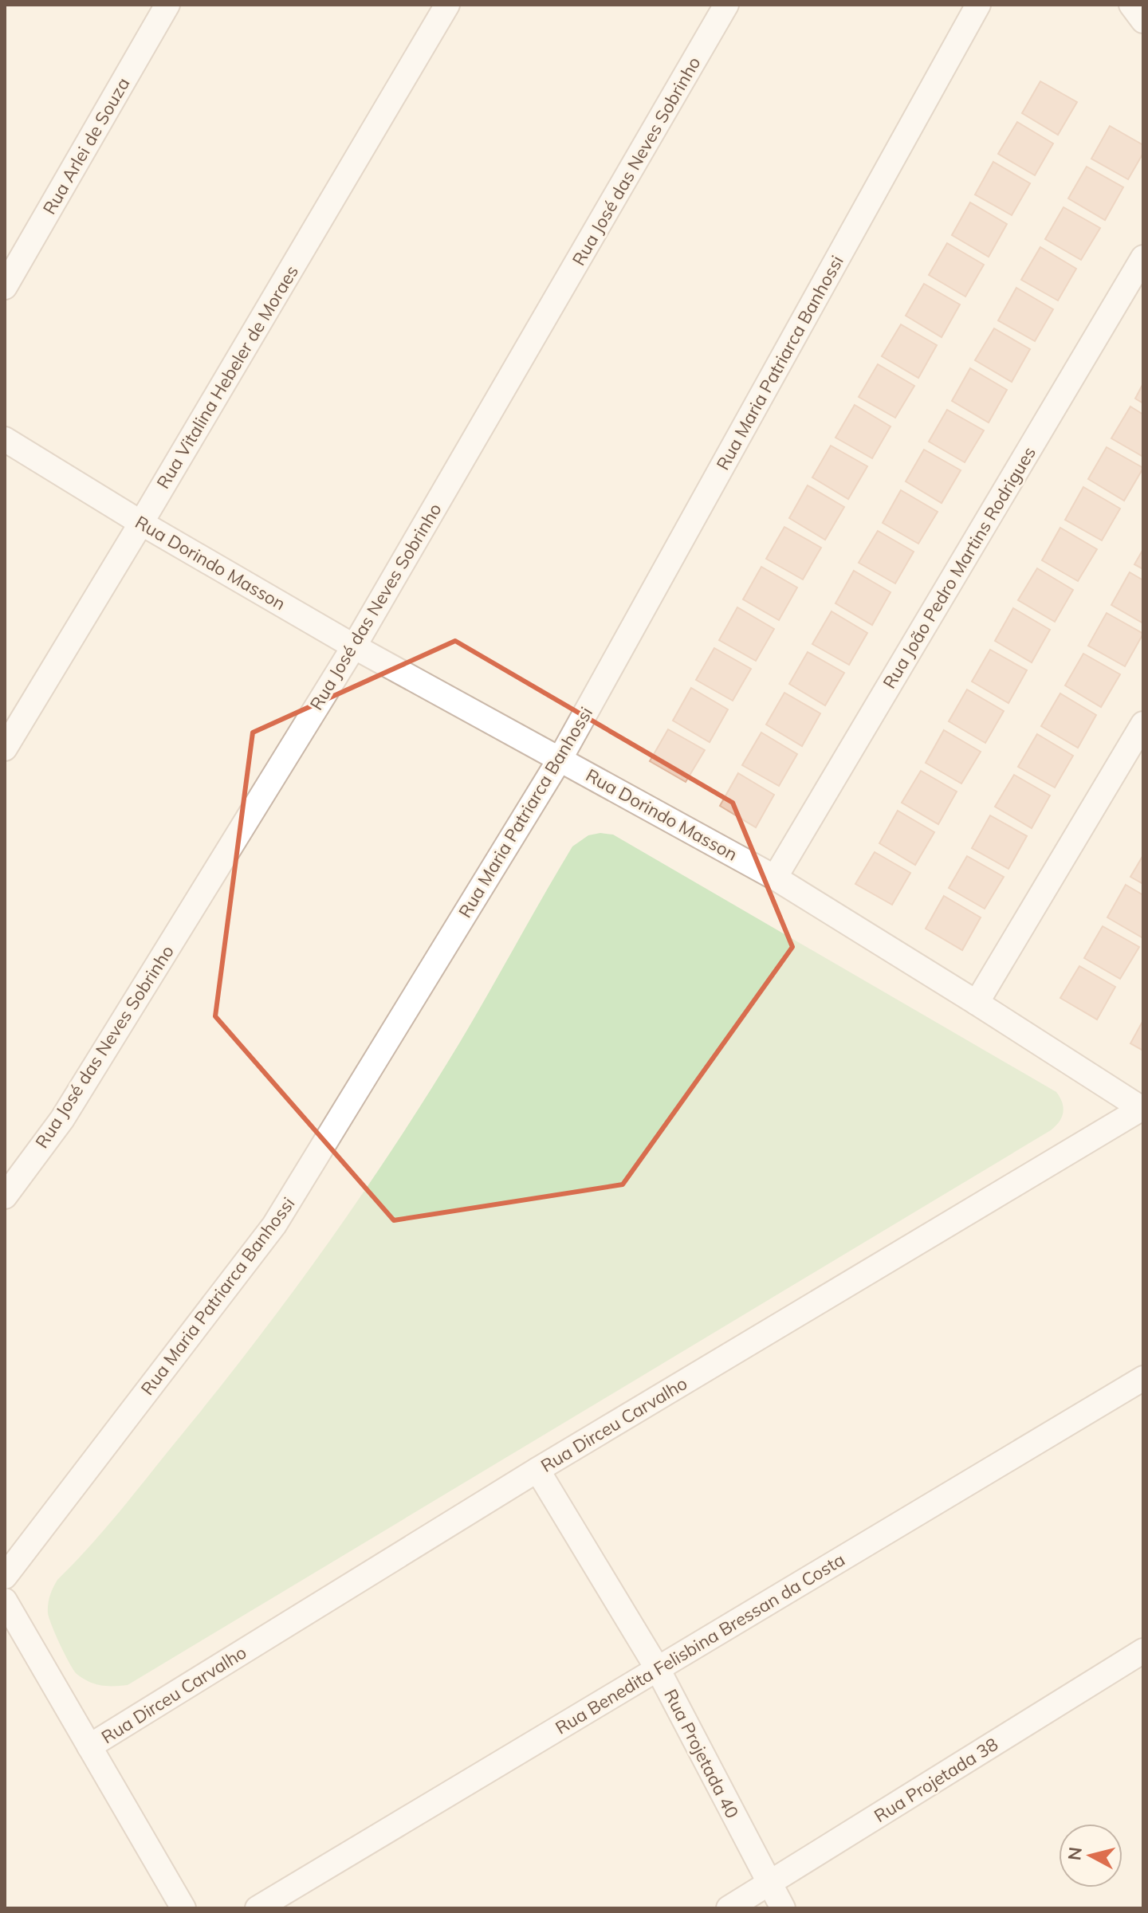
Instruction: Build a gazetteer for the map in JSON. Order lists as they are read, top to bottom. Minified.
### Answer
{"streets":{"street":["Rua Arlei de Souza","Rua José das Neves Sobrinho","Rua Maria Patriarca Banhossi","Rua Vitalina Hebeler de Moraes","Rua Dorindo Masson","Rua João Pedro Martins Rodrigues","Rua Dirceu Carvalho","Rua Benedita Felisbina Bressan da Costa","Rua Projetada 40","Rua Projetada 38"]},"crossings":[["Rua José das Neves Sobrinho","Rua Dorindo Masson"],["Rua Maria Patriarca Banhossi","Rua Dorindo Masson"],["Rua Vitalina Hebeler de Moraes","Rua Dorindo Masson"],["Rua Dorindo Masson","Rua João Pedro Martins Rodrigues"],["Rua Dorindo Masson","Rua Dirceu Carvalho"],["Rua Dirceu Carvalho","Rua Projetada 40"],["Rua Benedita Felisbina Bressan da Costa","Rua Projetada 40"],["Rua Projetada 40","Rua Projetada 38"]],"north":"left"}
